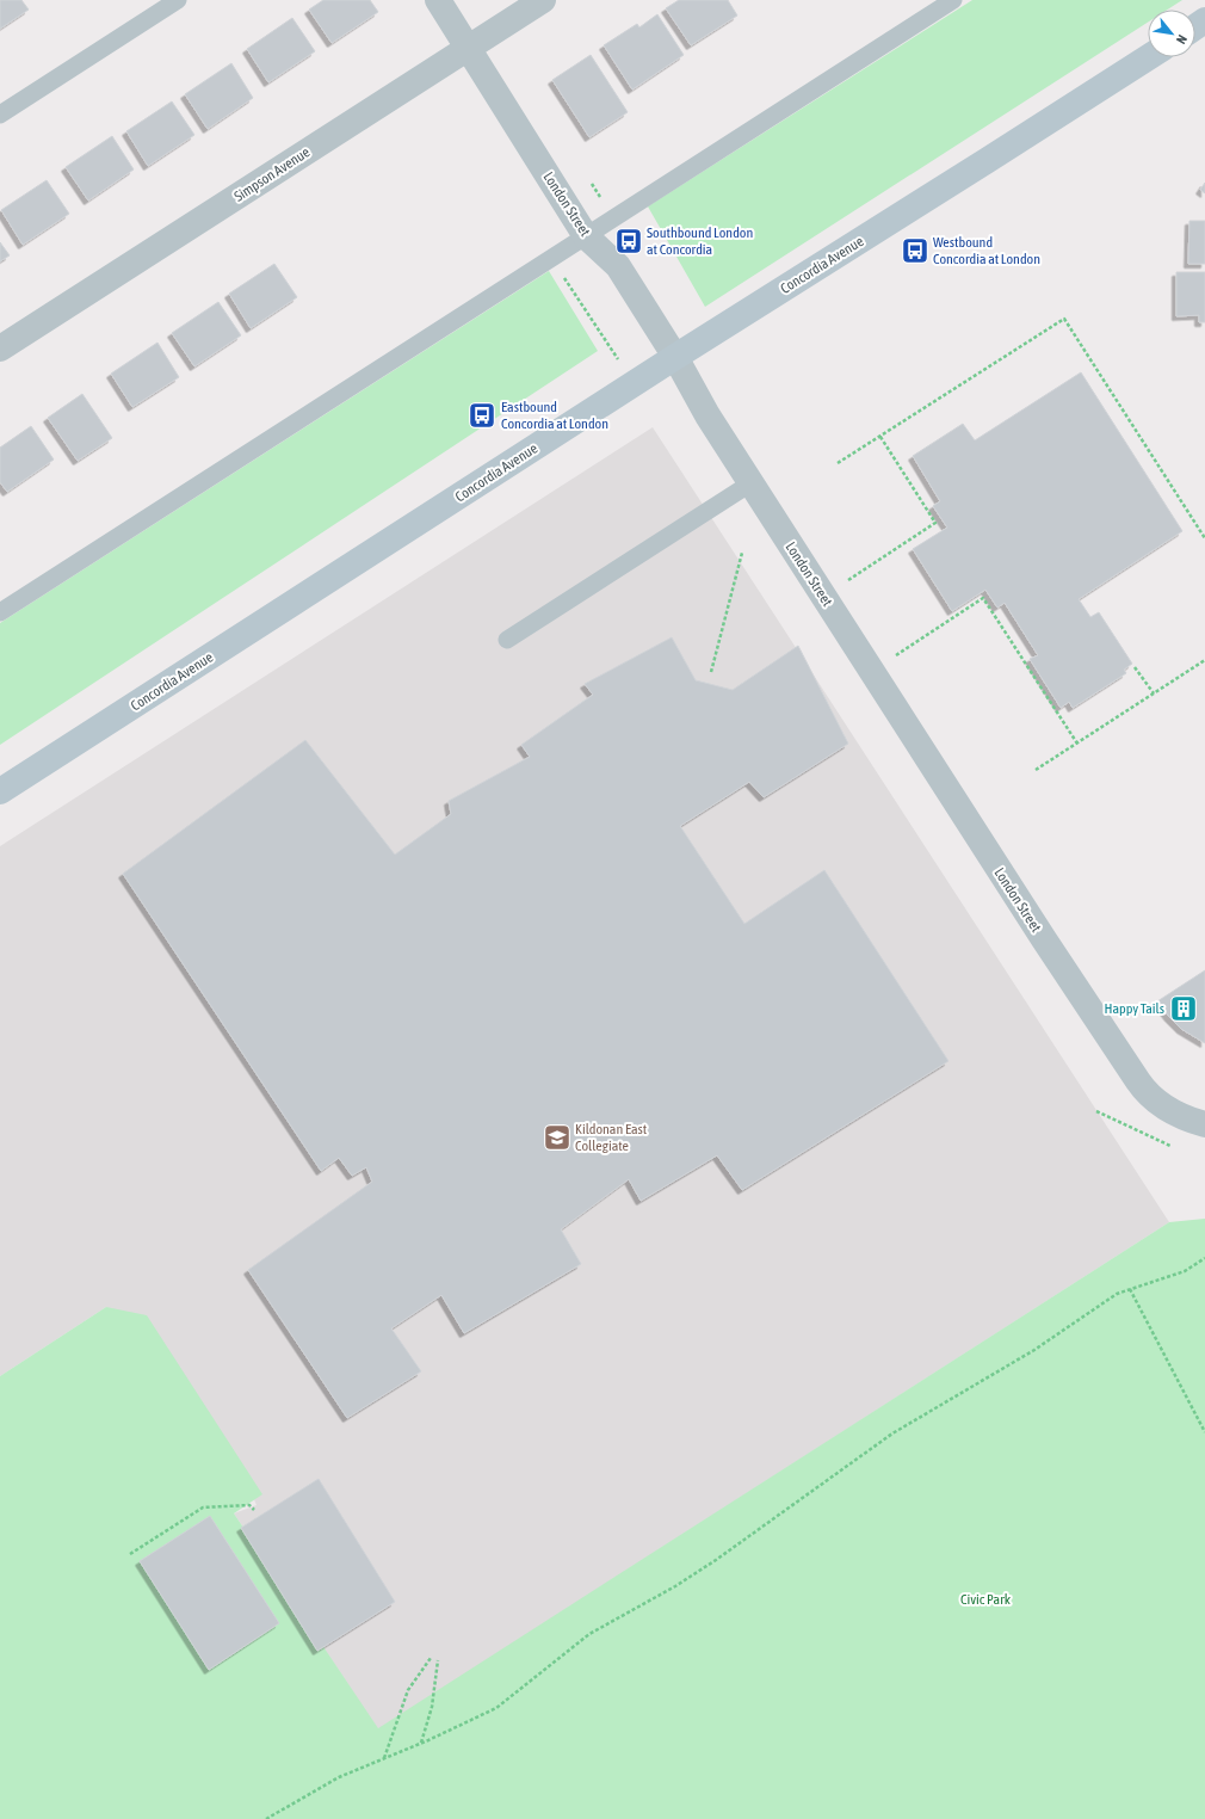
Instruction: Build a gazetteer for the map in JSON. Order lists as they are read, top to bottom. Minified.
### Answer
{"streets":{"main road":["Concordia Avenue"],"street":["Simpson Avenue","London Street"]},"crossings":[["Simpson Avenue","London Street"],["London Street","Concordia Avenue"]],"parks":["Civic Park"],"places":{"bus stop":["Southbound London at Concordia","Westbound Concordia at London","Eastbound Concordia at London"],"building":["Happy Tails"],"school or university":["Kildonan East Collegiate"]},"north":"bottom right"}
